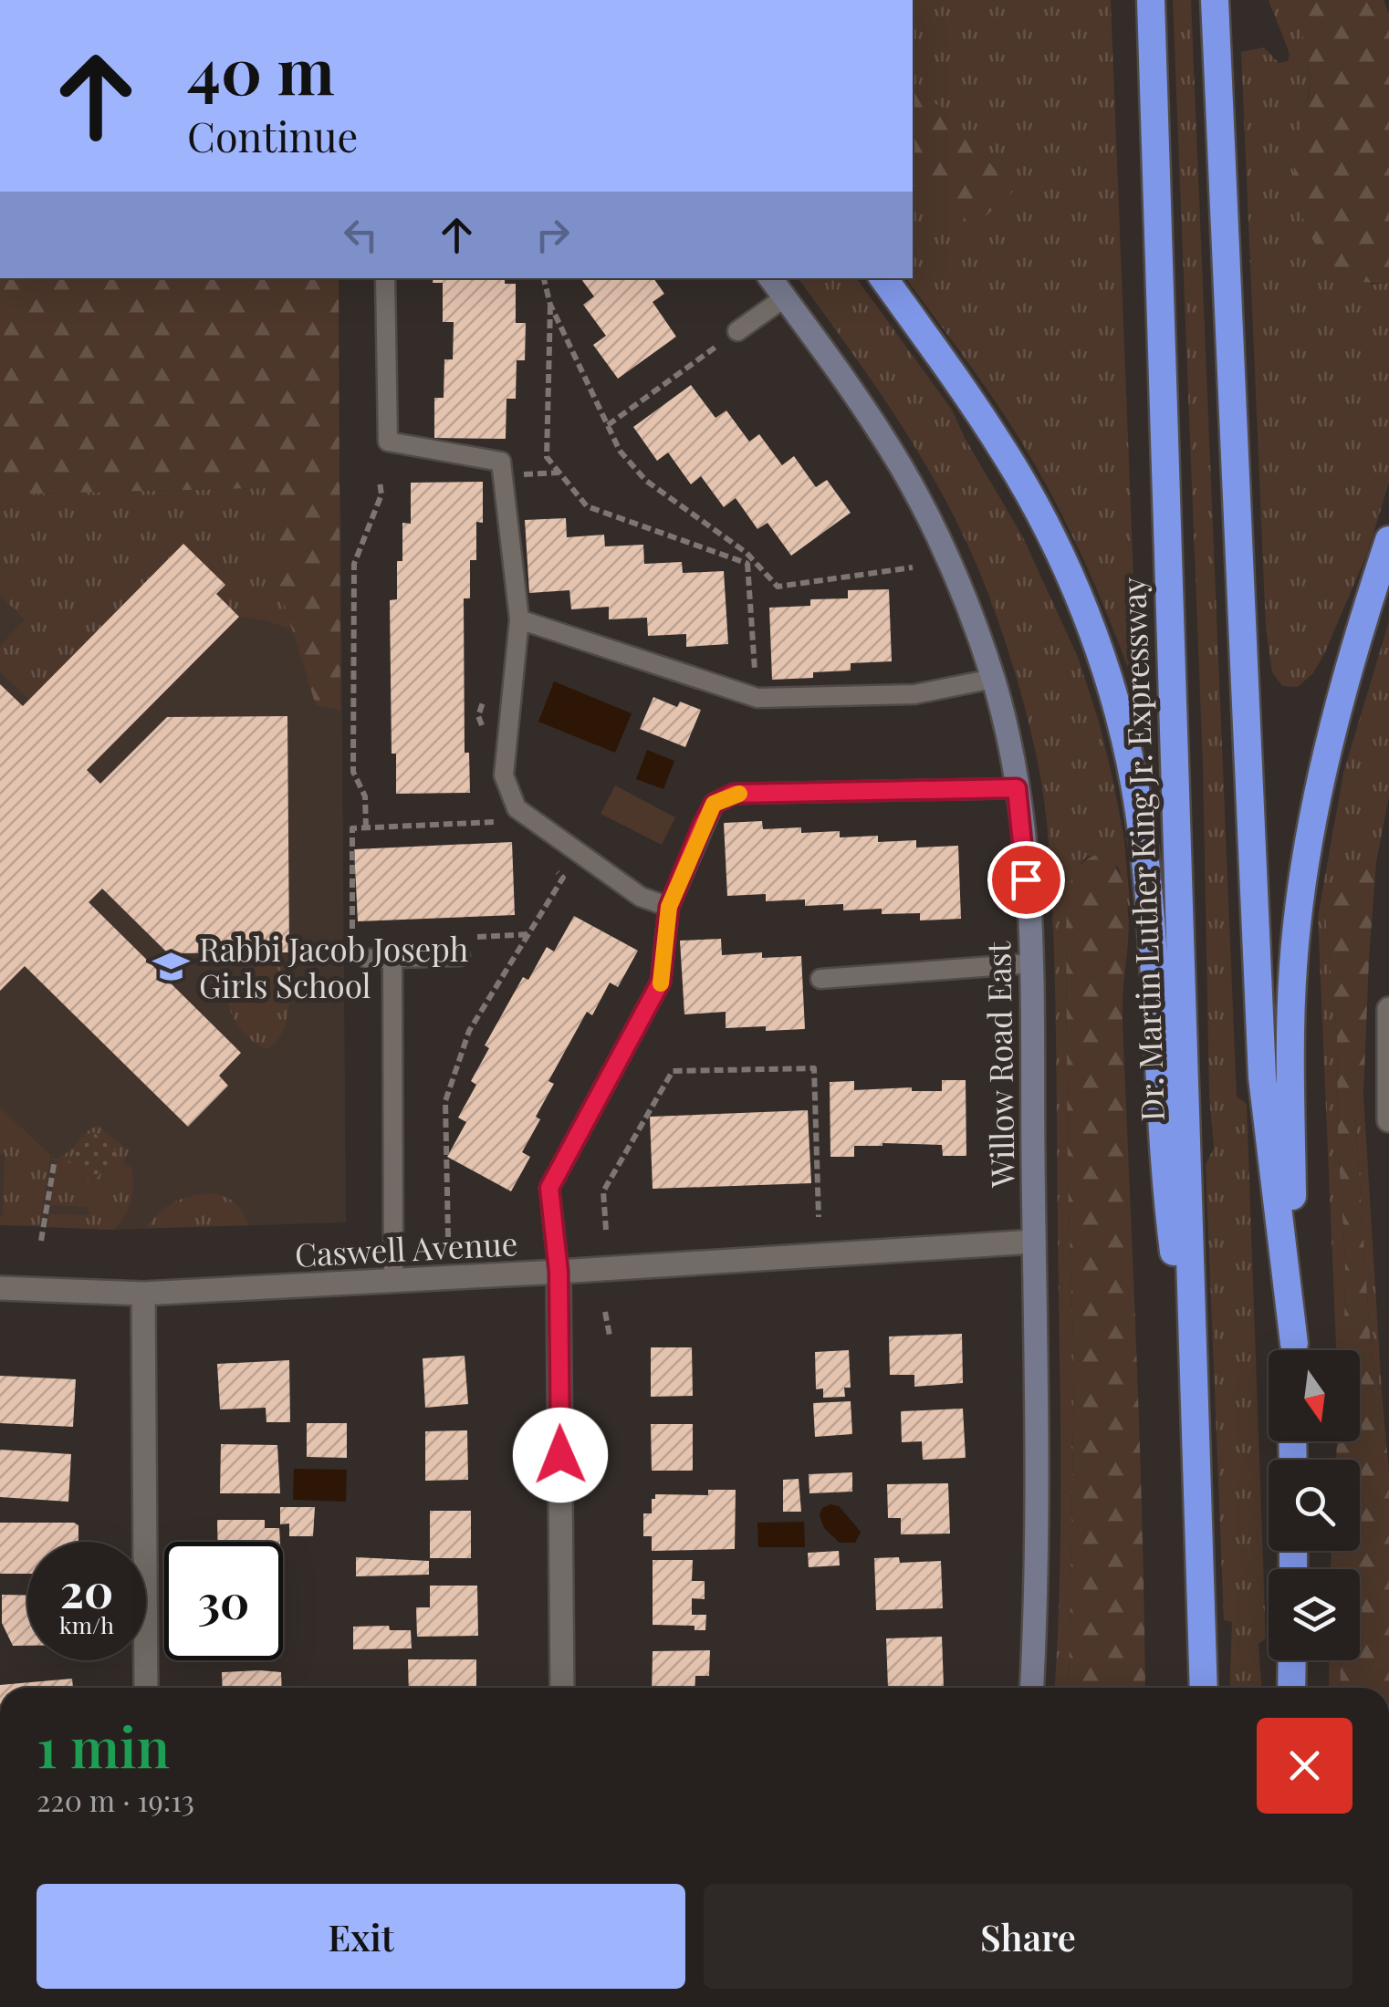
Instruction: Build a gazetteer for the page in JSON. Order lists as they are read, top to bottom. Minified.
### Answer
{"streets":{"highway":["Dr. Martin Luther King Jr. Expressway"],"main road":["Willow Road East"],"street":["Caswell Avenue"]},"crossings":[["Willow Road East","Caswell Avenue"]],"places":{"school or university":["Rabbi Jacob Joseph Girls School"]},"north":"bottom","page":{"turn":["40 m","Continue"],"speed":"20 km/h","limit":"30","heading":["1 min","220 m · 19:13"],"buttons":["Exit","Share"]}}
